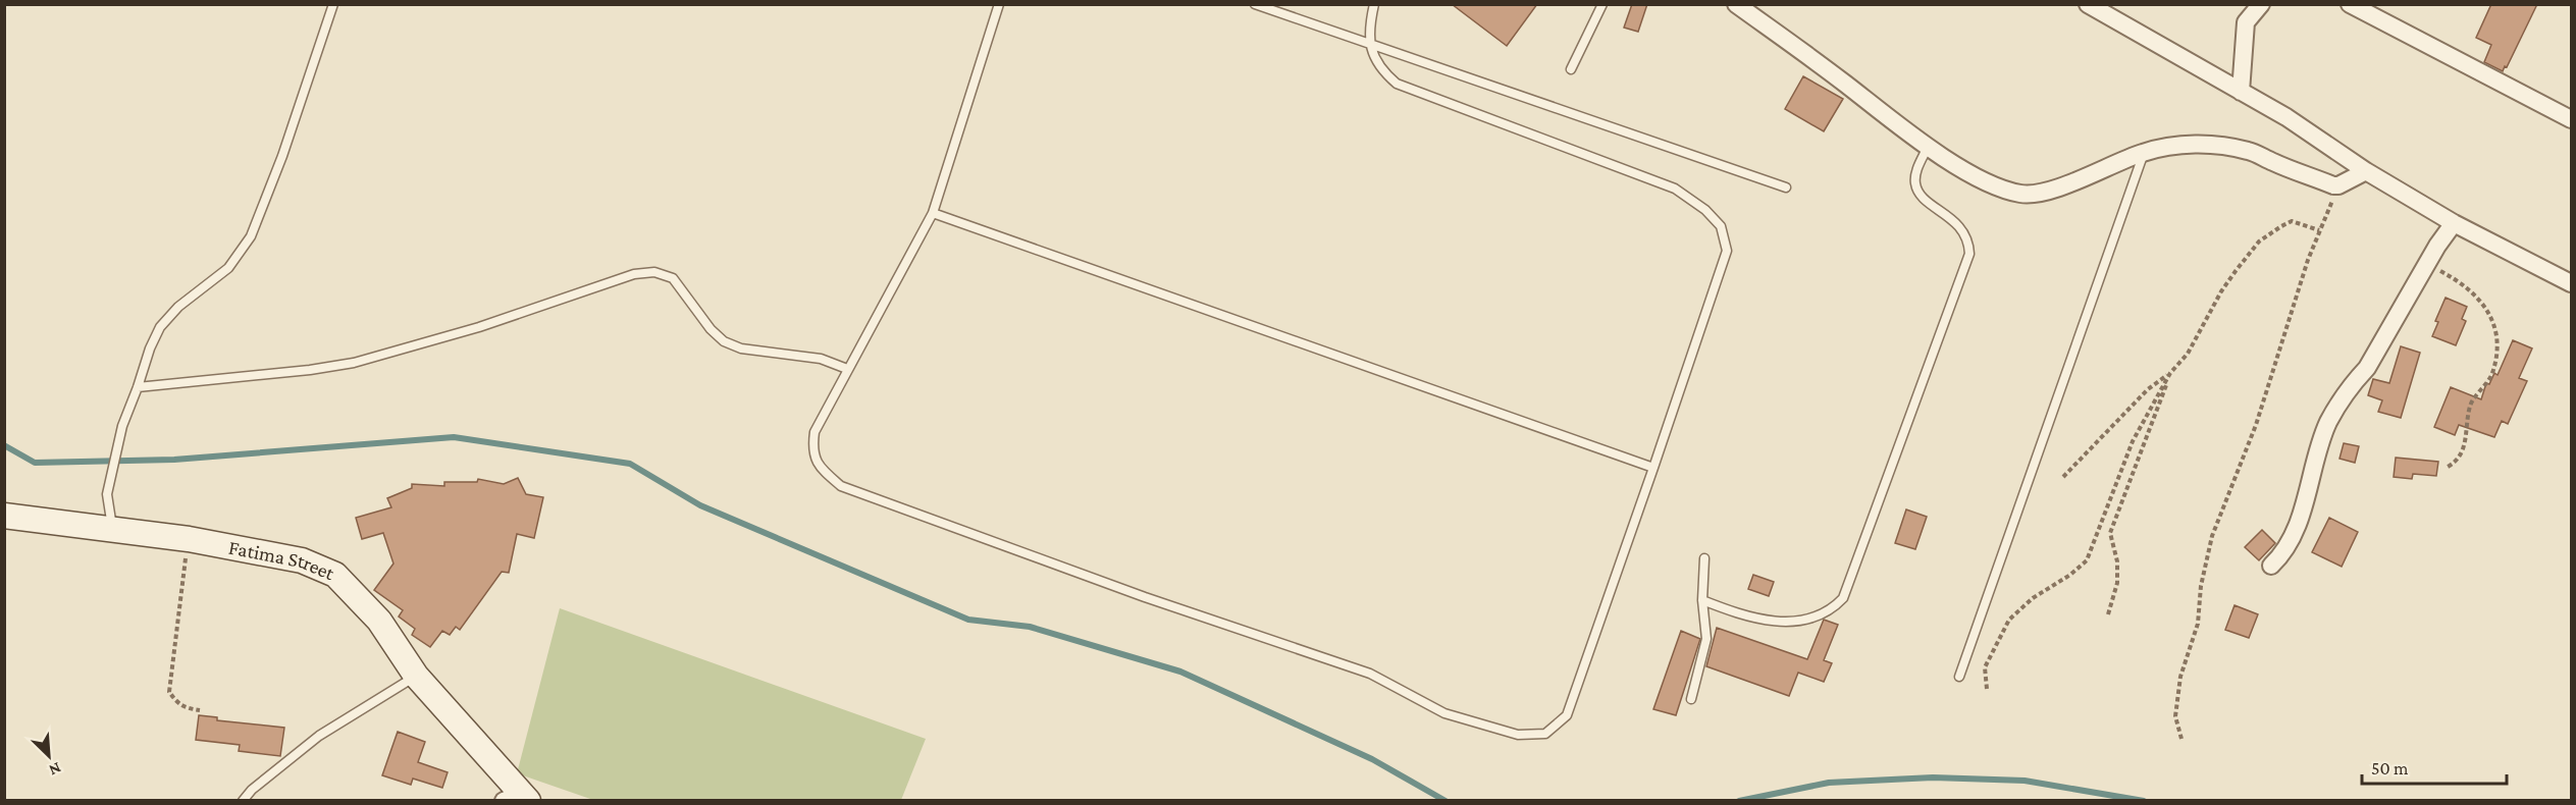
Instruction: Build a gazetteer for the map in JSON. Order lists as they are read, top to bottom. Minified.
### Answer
{"streets":{"street":["Fatima Street"]},"scale_bar":"50 m","north":"bottom right"}
